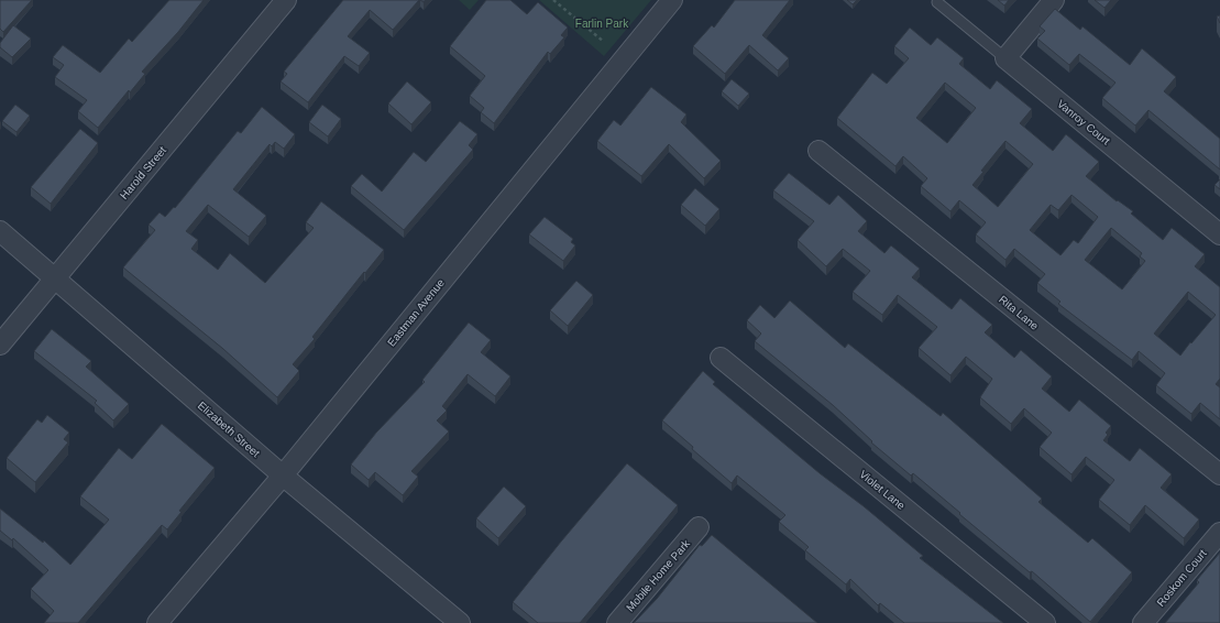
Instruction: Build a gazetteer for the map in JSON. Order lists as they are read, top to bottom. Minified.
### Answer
{"streets":{"street":["Vanroy Court","Harold Street","Eastman Avenue","Rita Lane","Elizabeth Street","Violet Lane","Mobile Home Park","Roskom Court"]},"crossings":[["Harold Street","Elizabeth Street"],["Eastman Avenue","Elizabeth Street"]],"parks":["Farlin Park"]}
